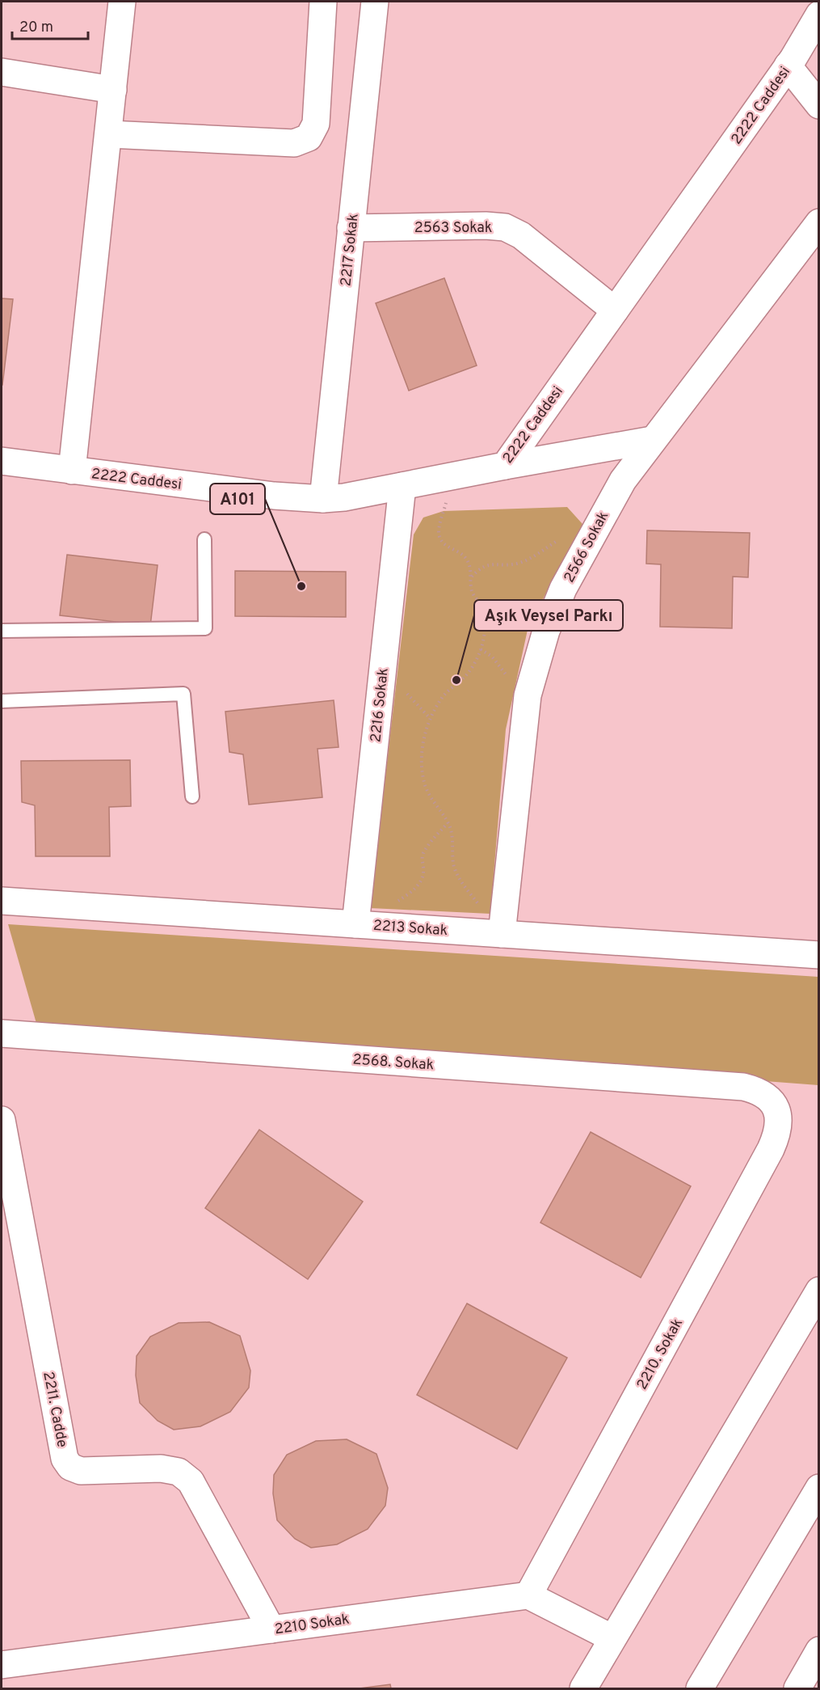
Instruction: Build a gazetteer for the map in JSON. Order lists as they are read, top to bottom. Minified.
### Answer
{"streets":{"street":["2222 Caddesi","2563 Sokak","2217 Sokak","2566 Sokak","2216 Sokak","2213 Sokak","2568. Sokak","2210. Sokak","2211. Cadde","2210 Sokak"]},"crossings":[["2222 Caddesi","2563 Sokak"],["2222 Caddesi","2217 Sokak"],["2222 Caddesi","2216 Sokak"],["2563 Sokak","2217 Sokak"],["2566 Sokak","2213 Sokak"],["2216 Sokak","2213 Sokak"],["2568. Sokak","2210. Sokak"],["2210. Sokak","2210 Sokak"],["2211. Cadde","2210 Sokak"]],"places":["A101","Aşık Veysel Parkı"],"scale_bar":"20 m"}
